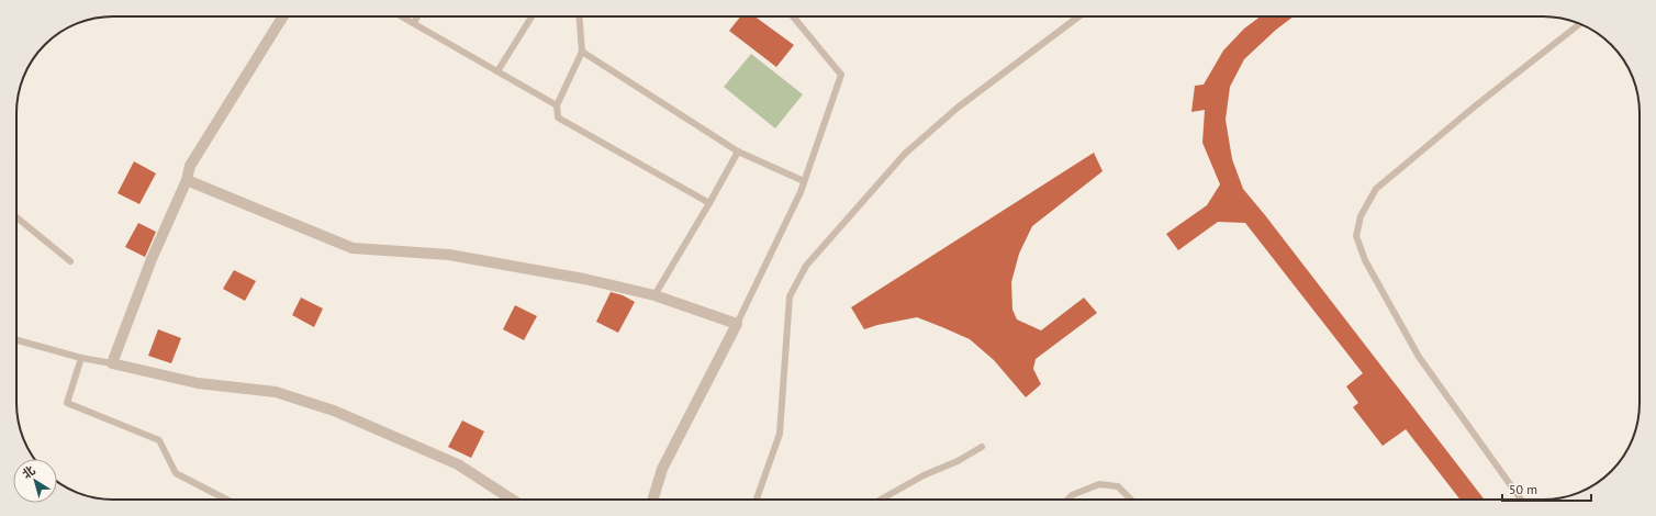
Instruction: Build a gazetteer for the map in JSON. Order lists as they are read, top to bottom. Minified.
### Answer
{"scale_bar":"50 m","north":"top left"}
